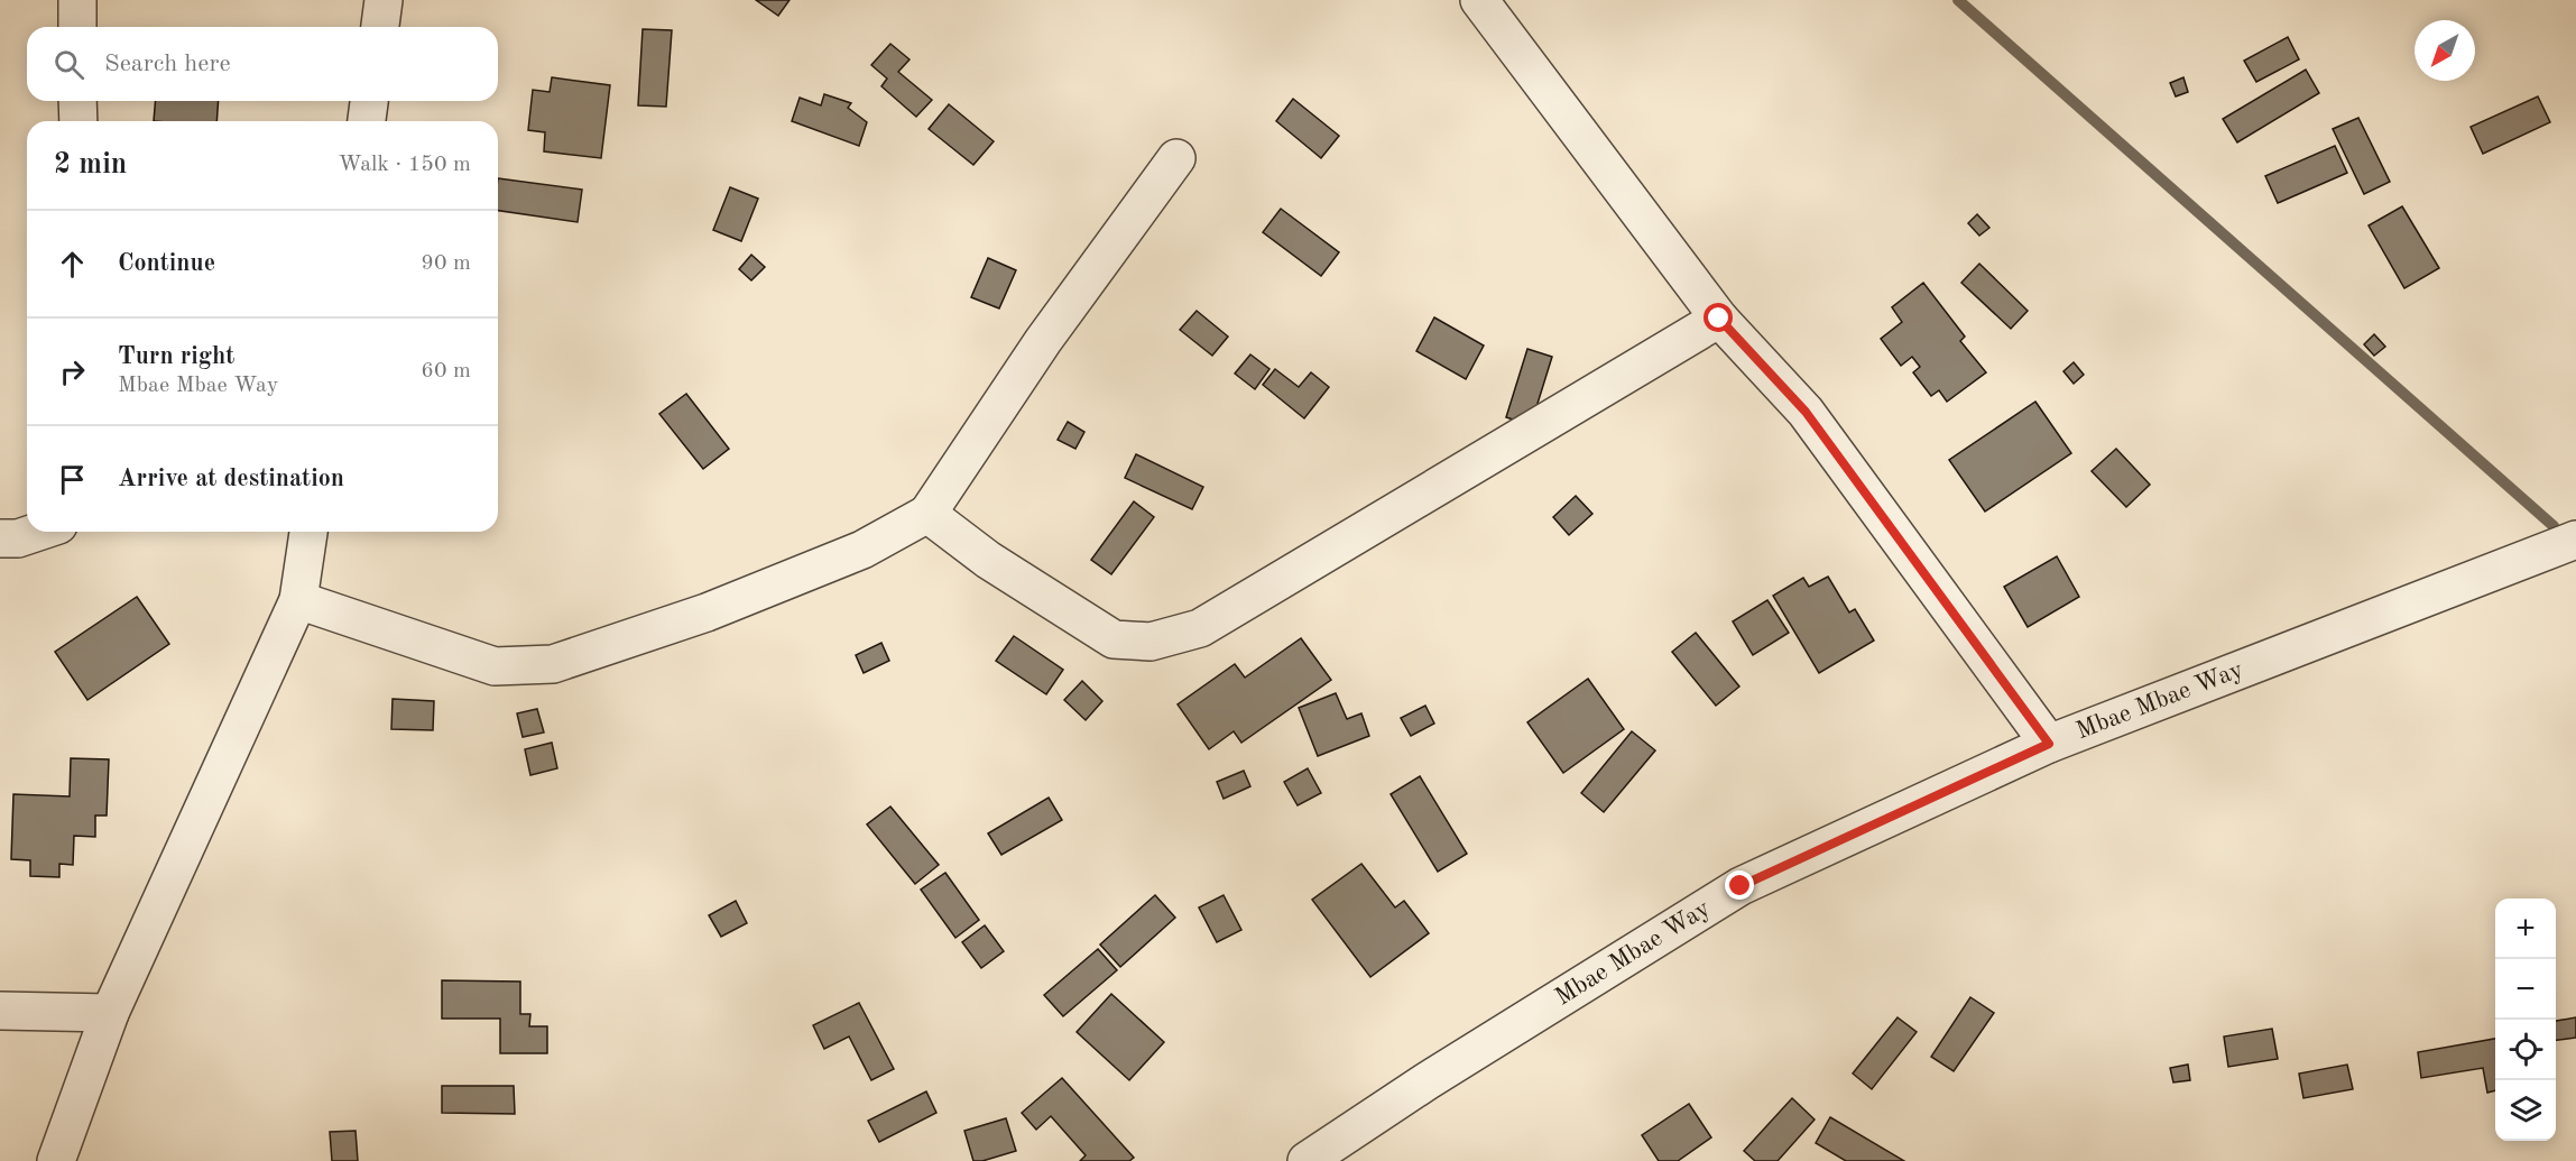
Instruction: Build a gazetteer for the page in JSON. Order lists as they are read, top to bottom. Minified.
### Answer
{"streets":{"street":["Mbae Mbae Way"]},"north":"bottom left","page":{"search":"Search here","heading":["2 min","Walk · 150 m"],"list":[["Continue","90 m"],["Turn right","Mbae Mbae Way","60 m"],"Arrive at destination"],"map_buttons":["+","−"]}}
